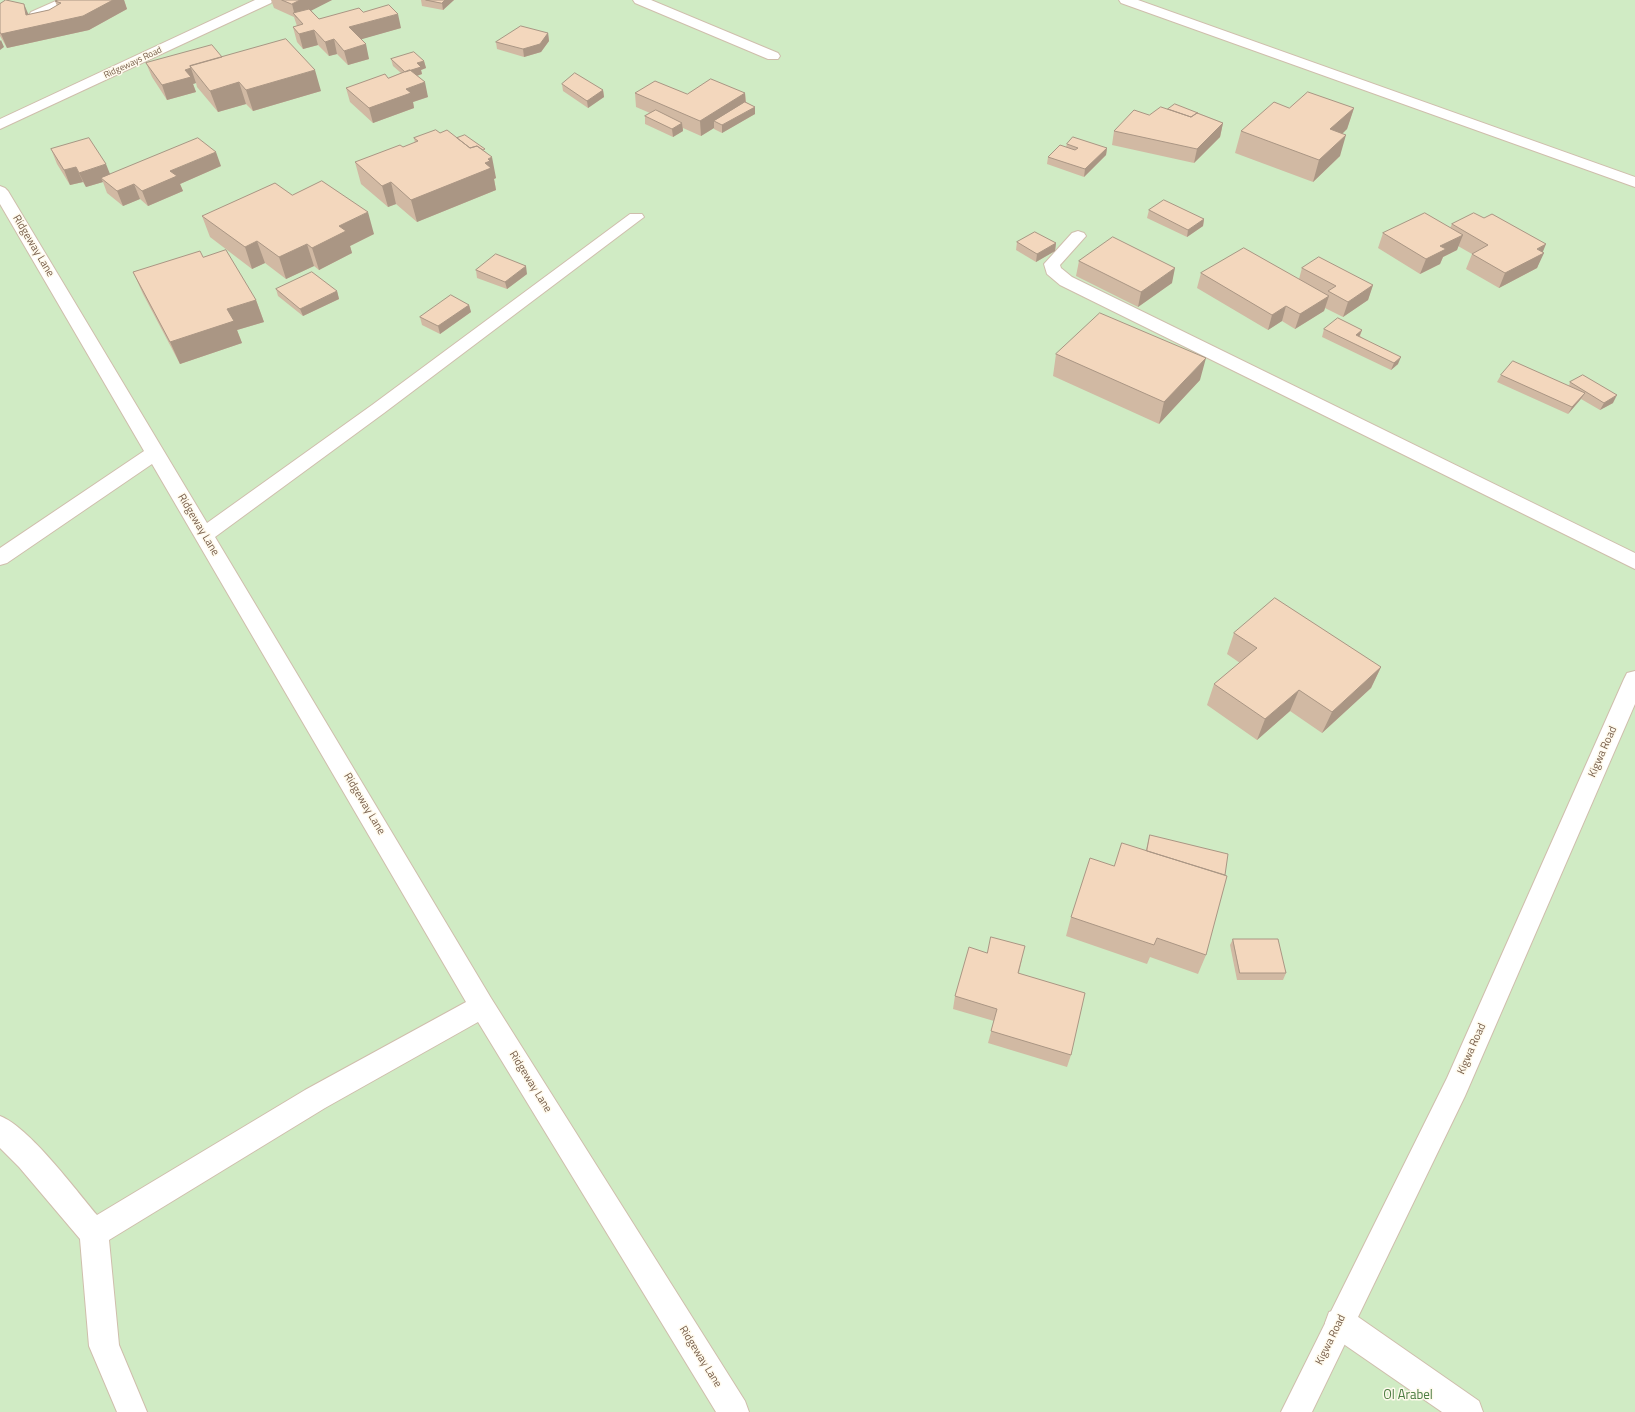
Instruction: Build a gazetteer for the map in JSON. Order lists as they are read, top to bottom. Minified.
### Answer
{"streets":{"street":["Ridgeways Road","Ridgeway Lane","Kigwa Road"]},"parks":["Ol Arabel"]}
